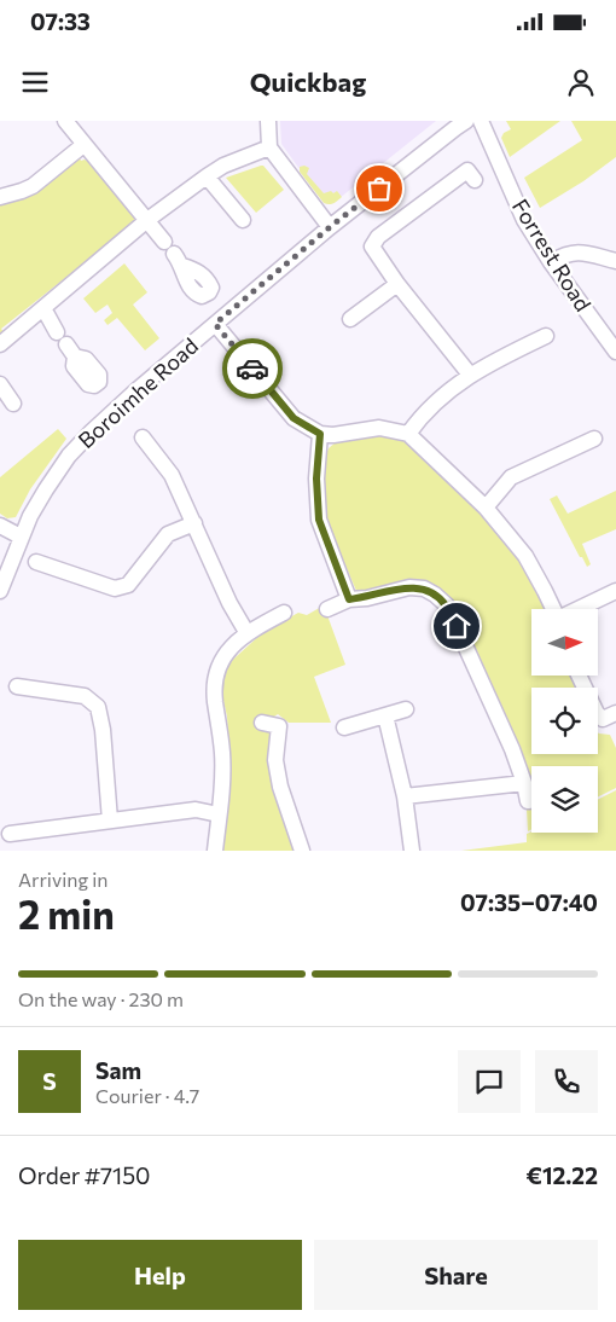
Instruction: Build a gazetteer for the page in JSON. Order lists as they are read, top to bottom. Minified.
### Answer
{"streets":{"street":["Forrest Road","Boroimhe Road"]},"north":"right","page":{"status":"07:33","header":"Quickbag","heading":["2 min","Arriving in","07:35–07:40"],"panel":["Sam","Courier · 4.7","Order #7150","€12.22"],"bar":"On the way · 230 m","round":"S","buttons":["Help","Share"]}}
